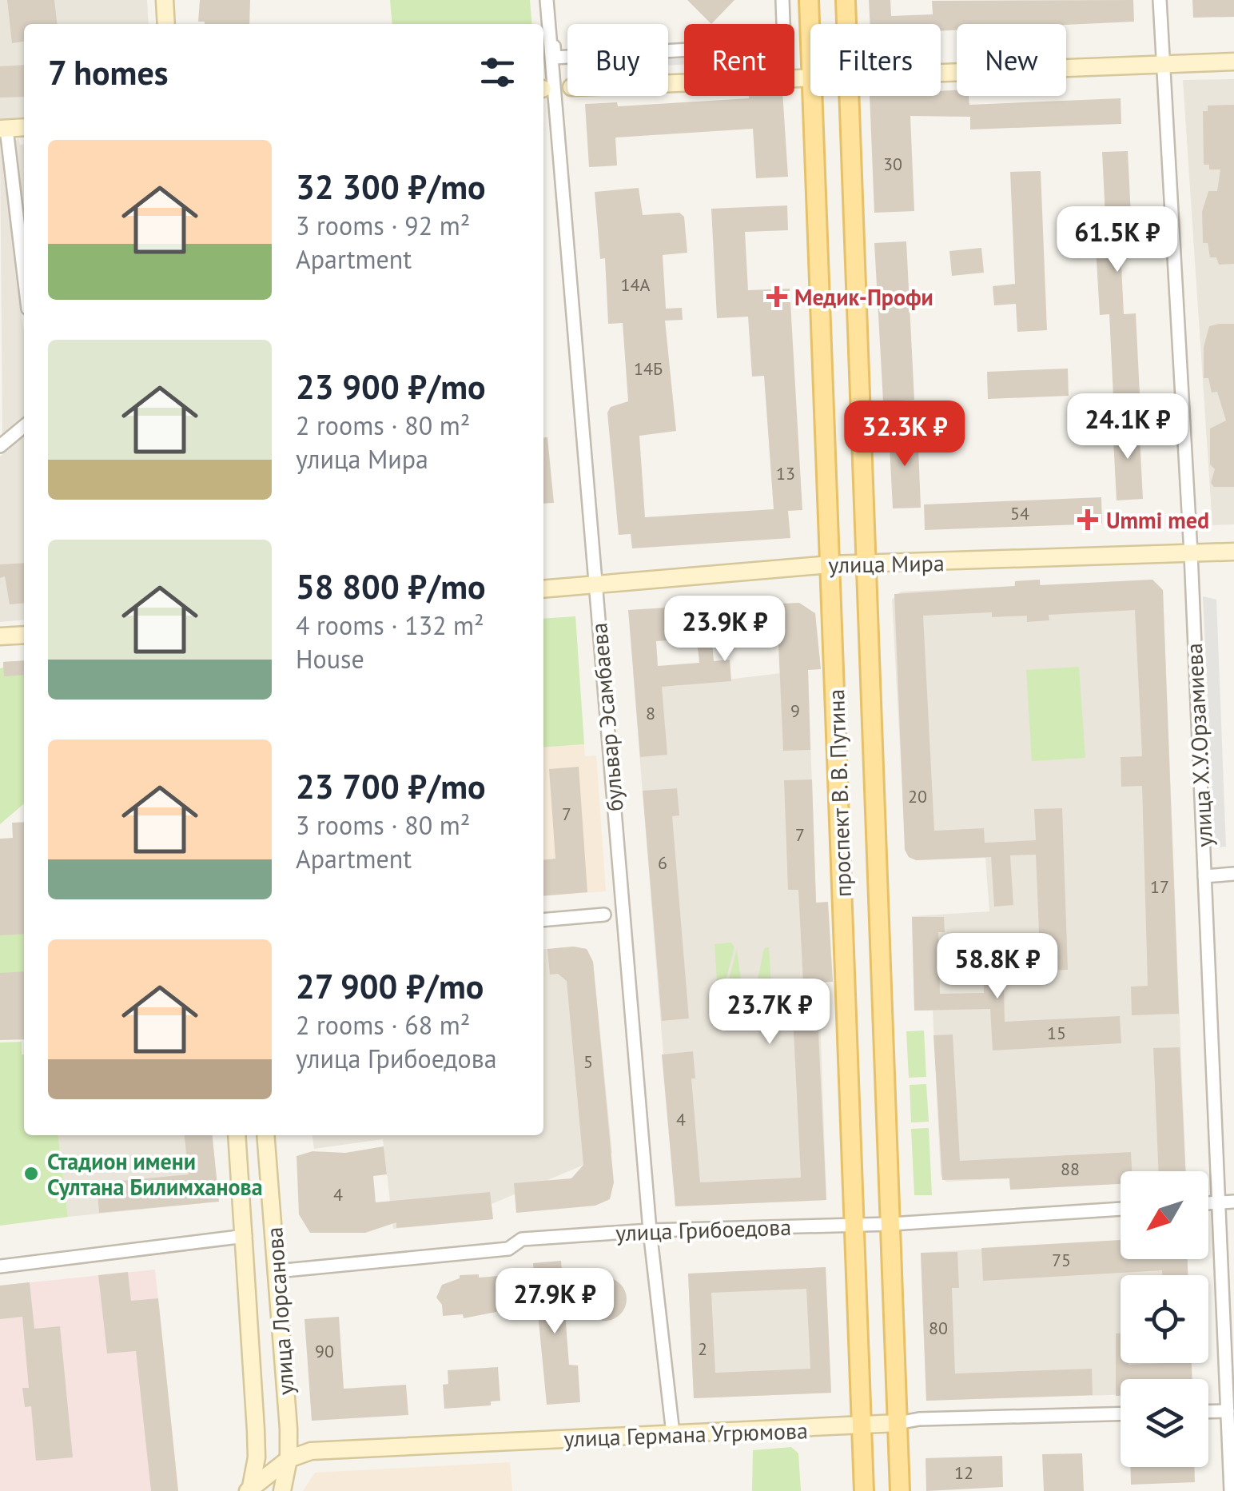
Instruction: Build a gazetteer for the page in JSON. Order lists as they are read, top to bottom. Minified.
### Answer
{"streets":{"main road":["улица Мира","проспект В. В. Путина","улица Лорсанова","улица Германа Угрюмова"],"street":["бульвар Эсамбаева","улица Х.У.Орзамиева","улица Грибоедова"]},"crossings":[["улица Мира","бульвар Эсамбаева"],["улица Мира","улица Х.У.Орзамиева"],["улица Мира","проспект В. В. Путина"],["бульвар Эсамбаева","улица Грибоедова"],["бульвар Эсамбаева","улица Германа Угрюмова"],["проспект В. В. Путина","улица Грибоедова"],["проспект В. В. Путина","улица Германа Угрюмова"],["улица Грибоедова","улица Лорсанова"],["улица Лорсанова","улица Германа Угрюмова"]],"places":{"health":["Медик-Профи","Ummi med"],"other":["Стадион имени Султана Билимханова"]},"house_numbers":["30","14А","14Б","13","54","9","8","20","7","7","6","17","15","5","4","88","4","75","80","2","90","12"],"north":"bottom left","page":{"chip":["Buy","Rent","Filters","New"],"heading":"7 homes","list":[{"name":"32 300 ₽/mo","note":"3 rooms · 92 m² · Apartment"},{"name":"23 900 ₽/mo","note":"2 rooms · 80 m² · улица Мира"},{"name":"58 800 ₽/mo","note":"4 rooms · 132 m² · House"},{"name":"23 700 ₽/mo","note":"3 rooms · 80 m² · Apartment"},{"name":"27 900 ₽/mo","note":"2 rooms · 68 m² · улица Грибоедова"}],"price":["61.5K ₽","24.1K ₽","32.3K ₽","23.9K ₽","58.8K ₽","23.7K ₽","27.9K ₽"]}}
